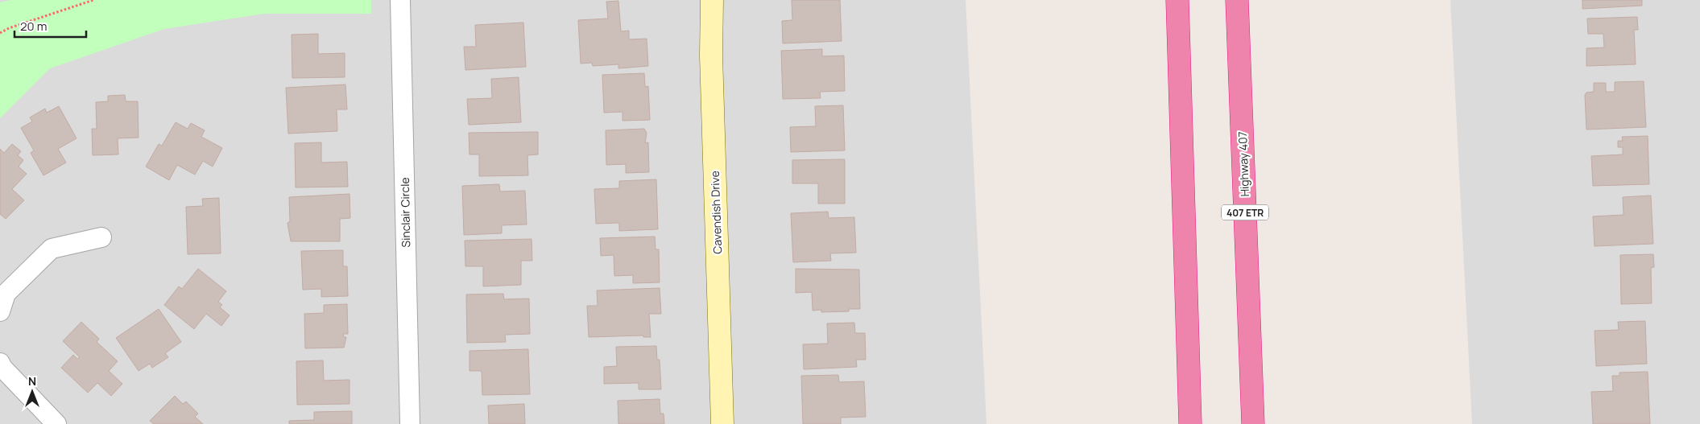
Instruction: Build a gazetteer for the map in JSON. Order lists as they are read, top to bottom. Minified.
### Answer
{"streets":{"highway":["Highway 407","407 ETR"],"street":["Sinclair Circle","Cavendish Drive"]},"scale_bar":"20 m","north":"top"}
